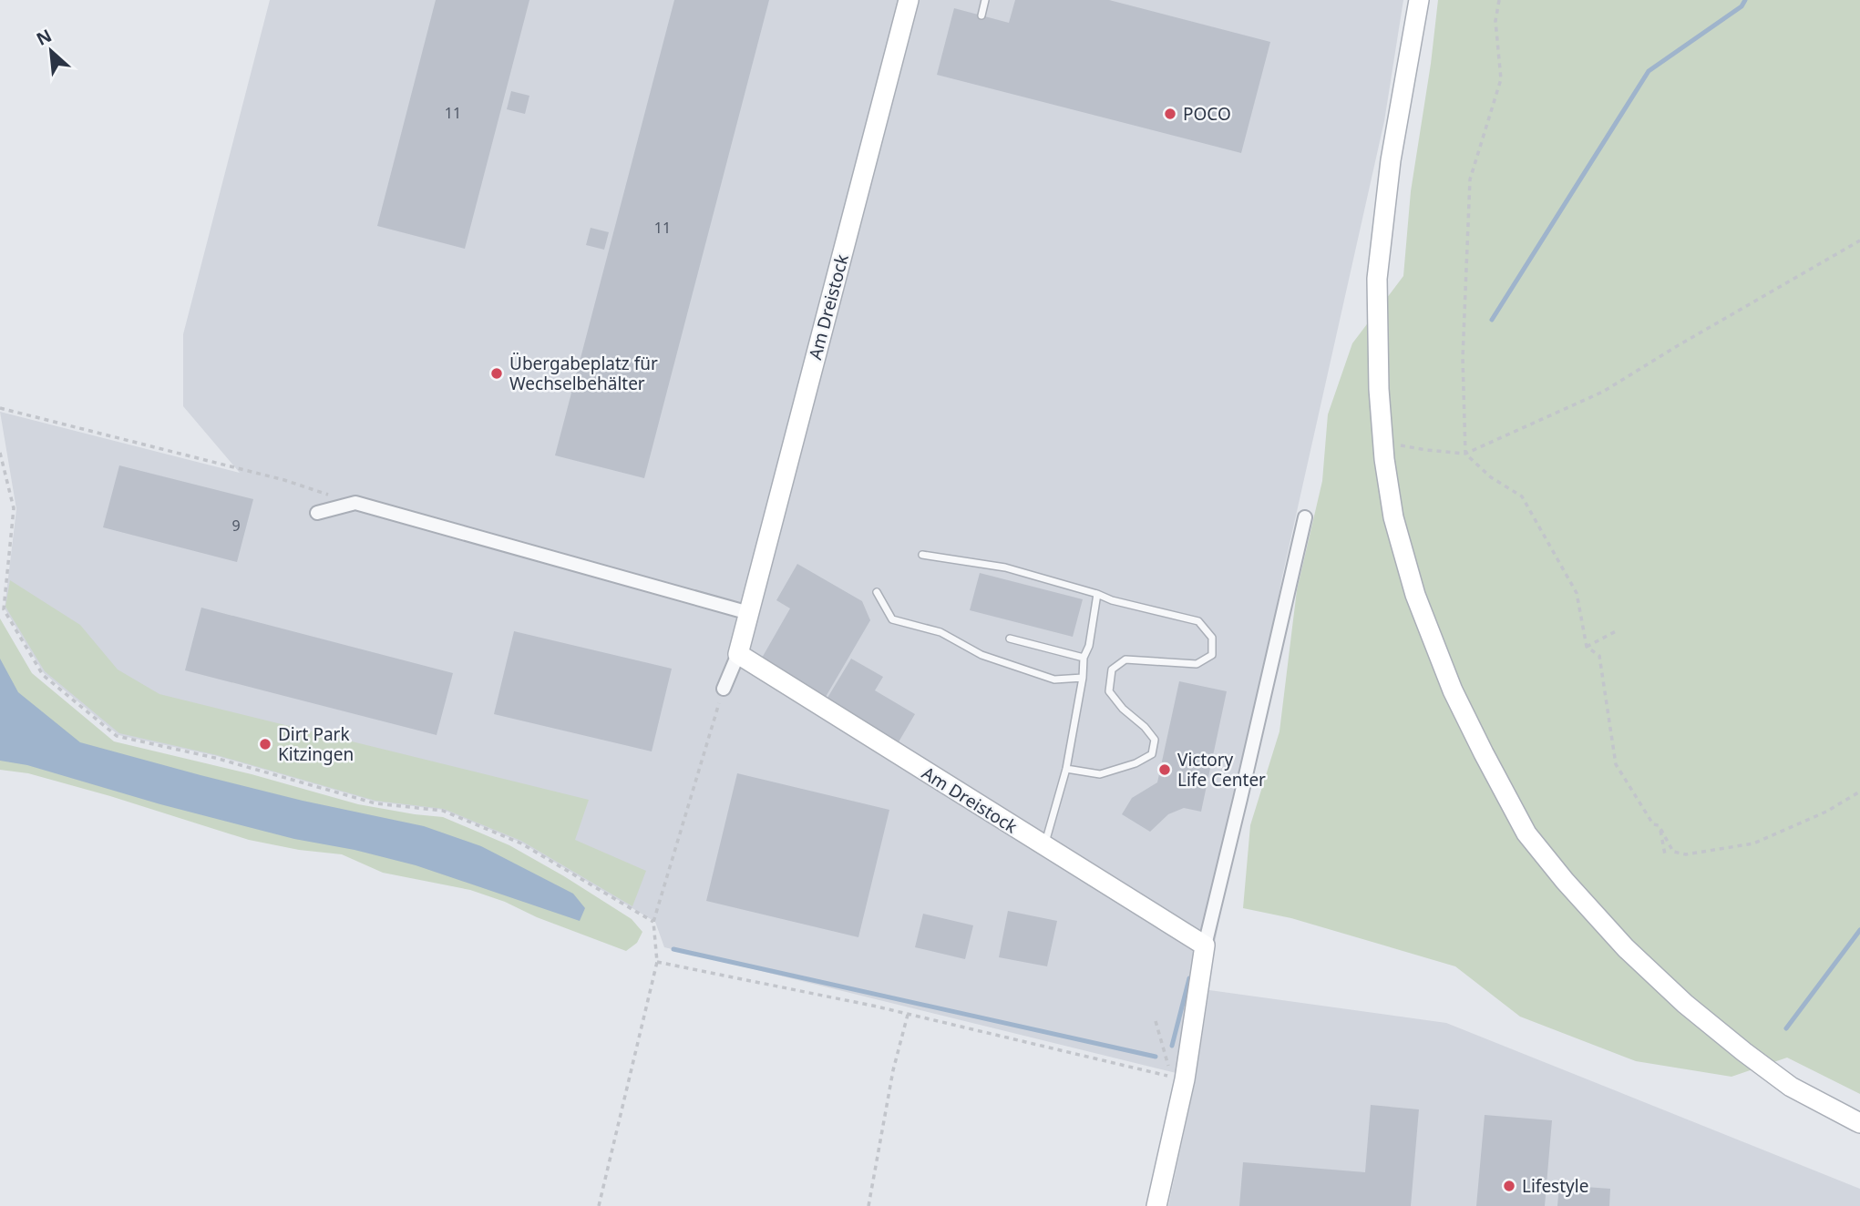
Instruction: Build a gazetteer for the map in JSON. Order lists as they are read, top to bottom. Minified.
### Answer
{"streets":{"street":["Am Dreistock"]},"places":["POCO","Übergabeplatz für Wechselbehälter","Dirt Park Kitzingen","Victory Life Center","Lifestyle"],"house_numbers":["11","11","9"],"north":"top left"}
